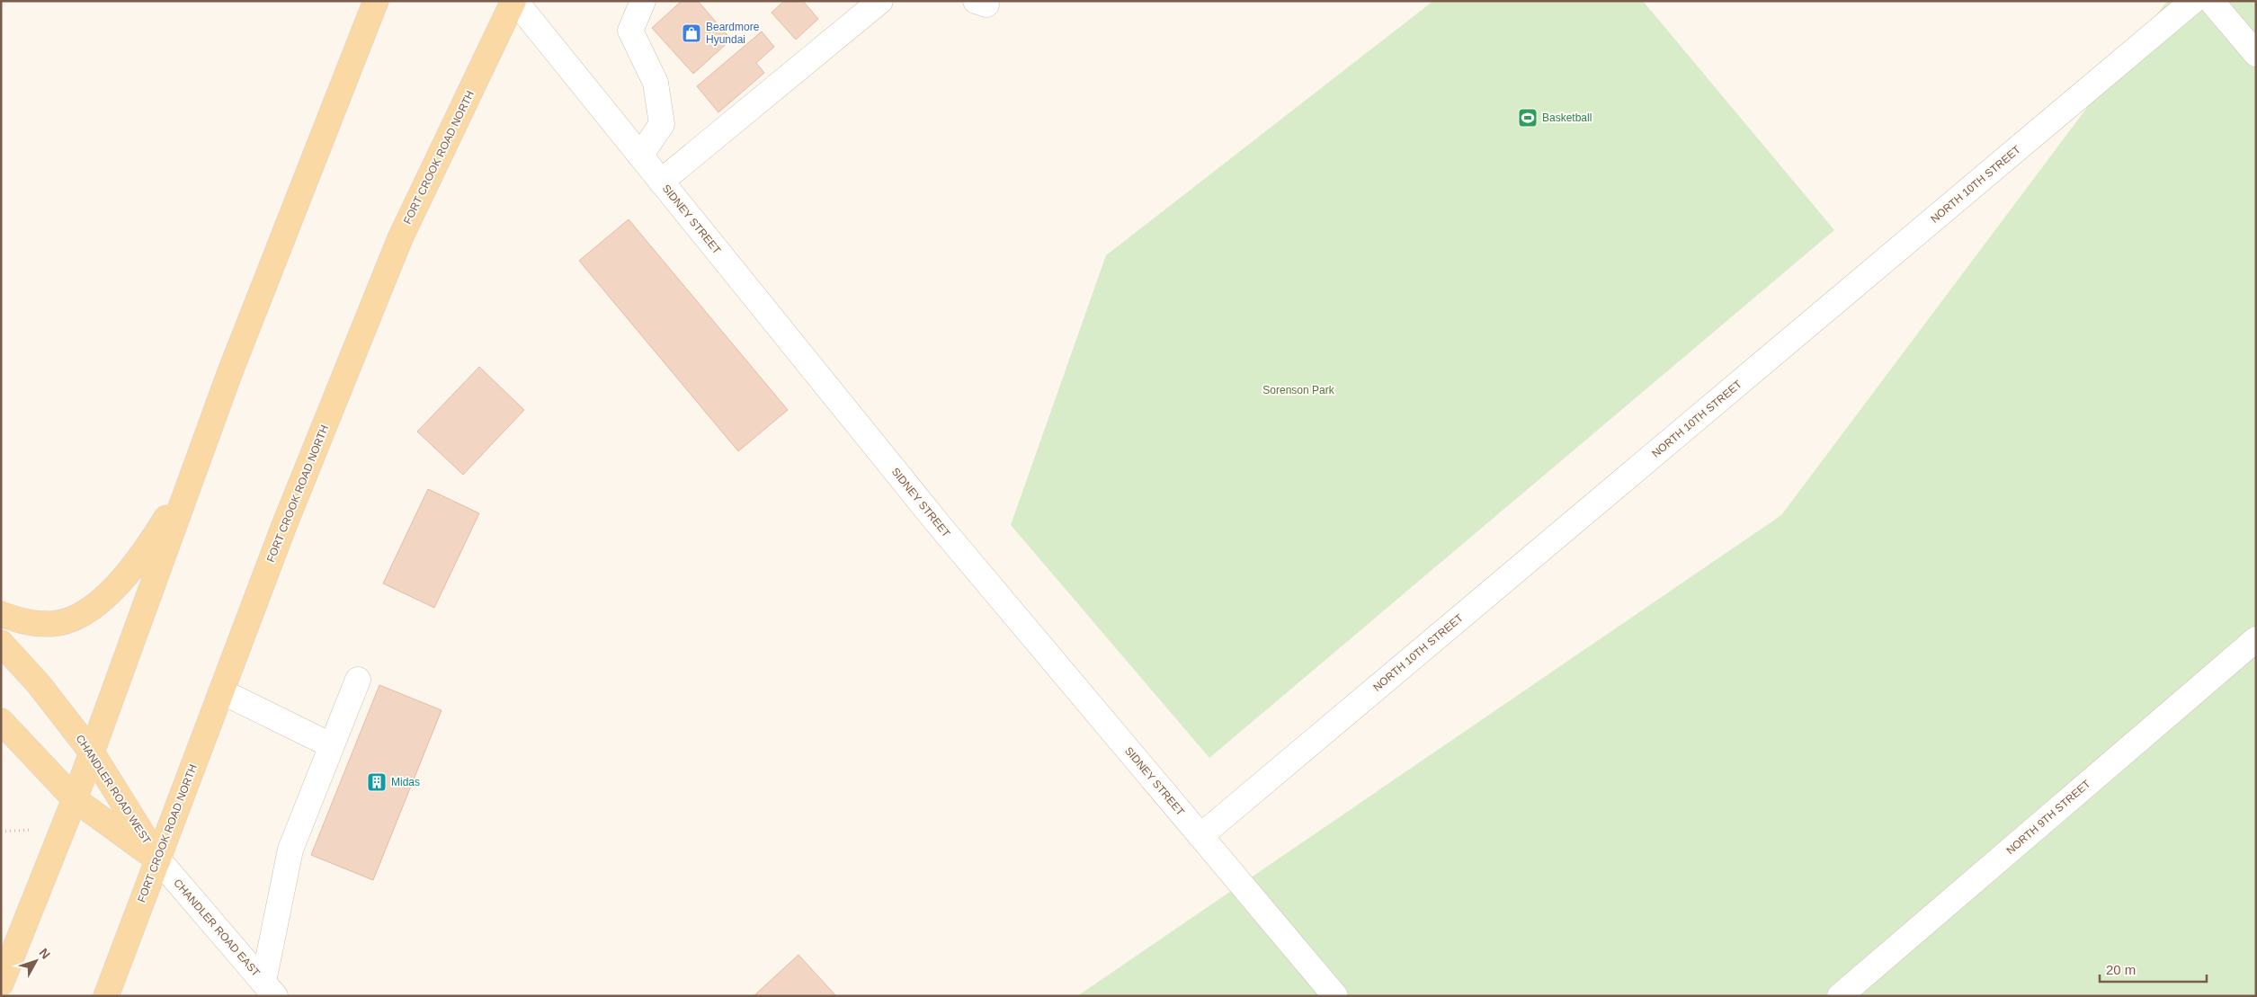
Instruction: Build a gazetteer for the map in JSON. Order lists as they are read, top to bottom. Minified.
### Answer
{"streets":{"main road":["FORT CROOK ROAD NORTH","CHANDLER ROAD WEST"],"street":["NORTH 10TH STREET","SIDNEY STREET","NORTH 9TH STREET","CHANDLER ROAD EAST"]},"crossings":[["FORT CROOK ROAD NORTH","SIDNEY STREET"],["FORT CROOK ROAD NORTH","CHANDLER ROAD WEST"],["FORT CROOK ROAD NORTH","CHANDLER ROAD EAST"],["NORTH 10TH STREET","SIDNEY STREET"],["CHANDLER ROAD WEST","CHANDLER ROAD EAST"]],"parks":["Sorenson Park"],"places":{"shop":["Beardmore Hyundai"],"sports":["Basketball"],"building":["Midas"]},"scale_bar":"20 m","north":"top right"}
